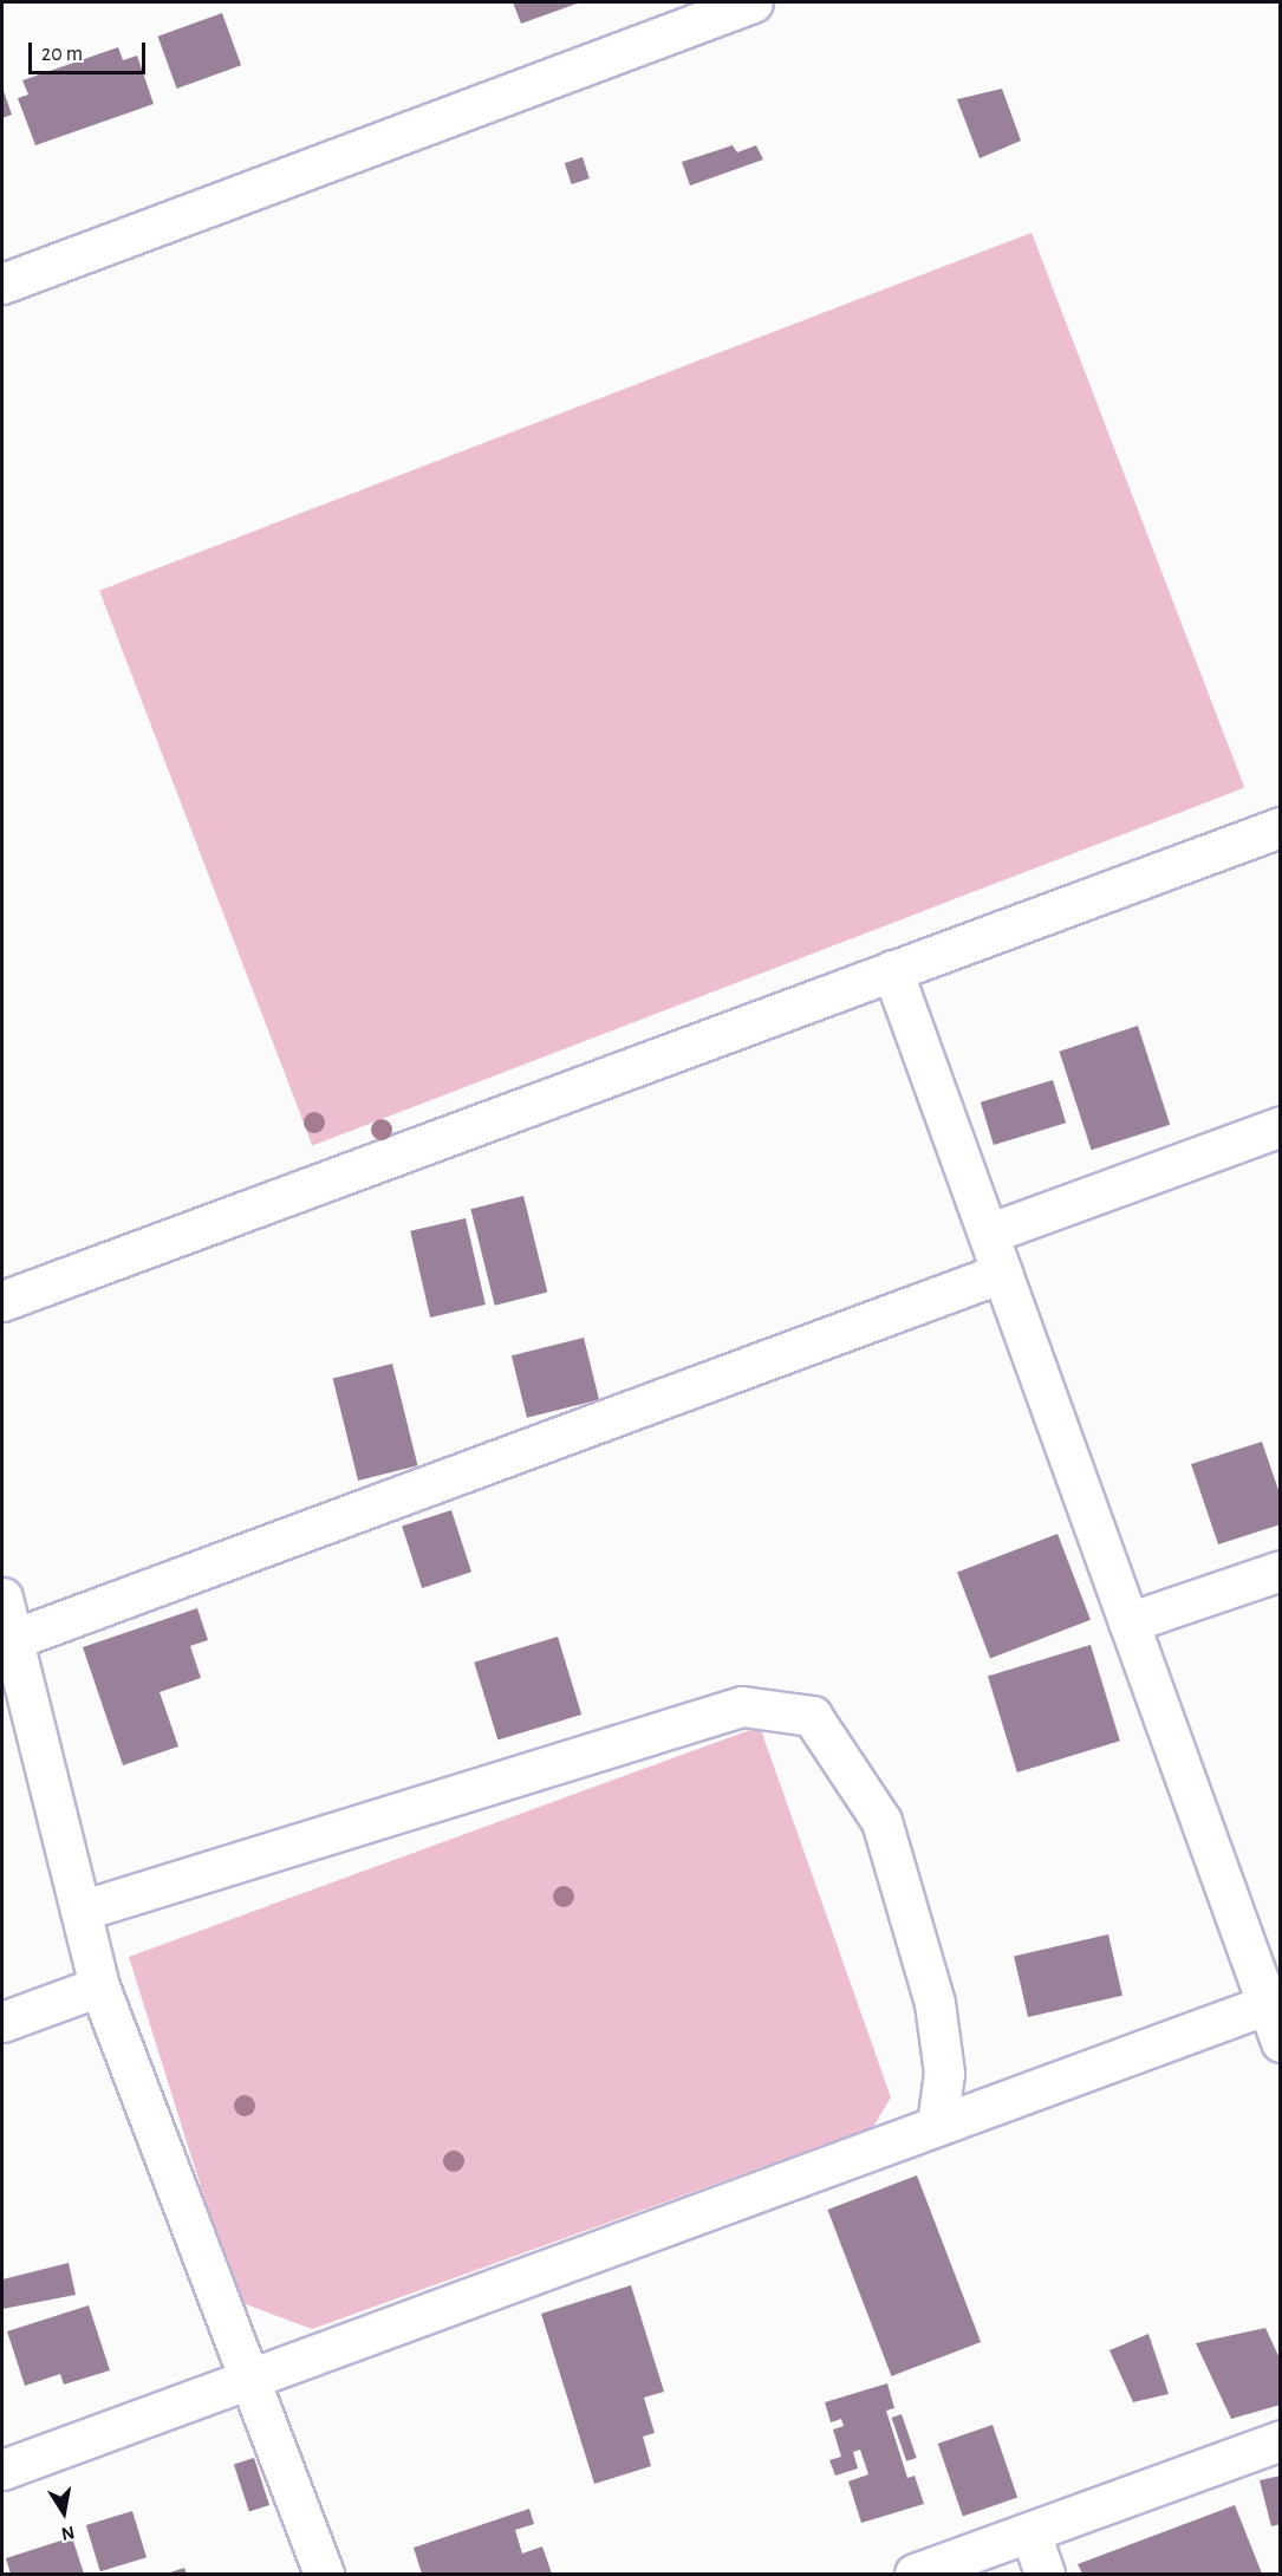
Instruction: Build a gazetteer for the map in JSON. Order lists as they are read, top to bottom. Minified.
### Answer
{"scale_bar":"20 m","north":"bottom"}
